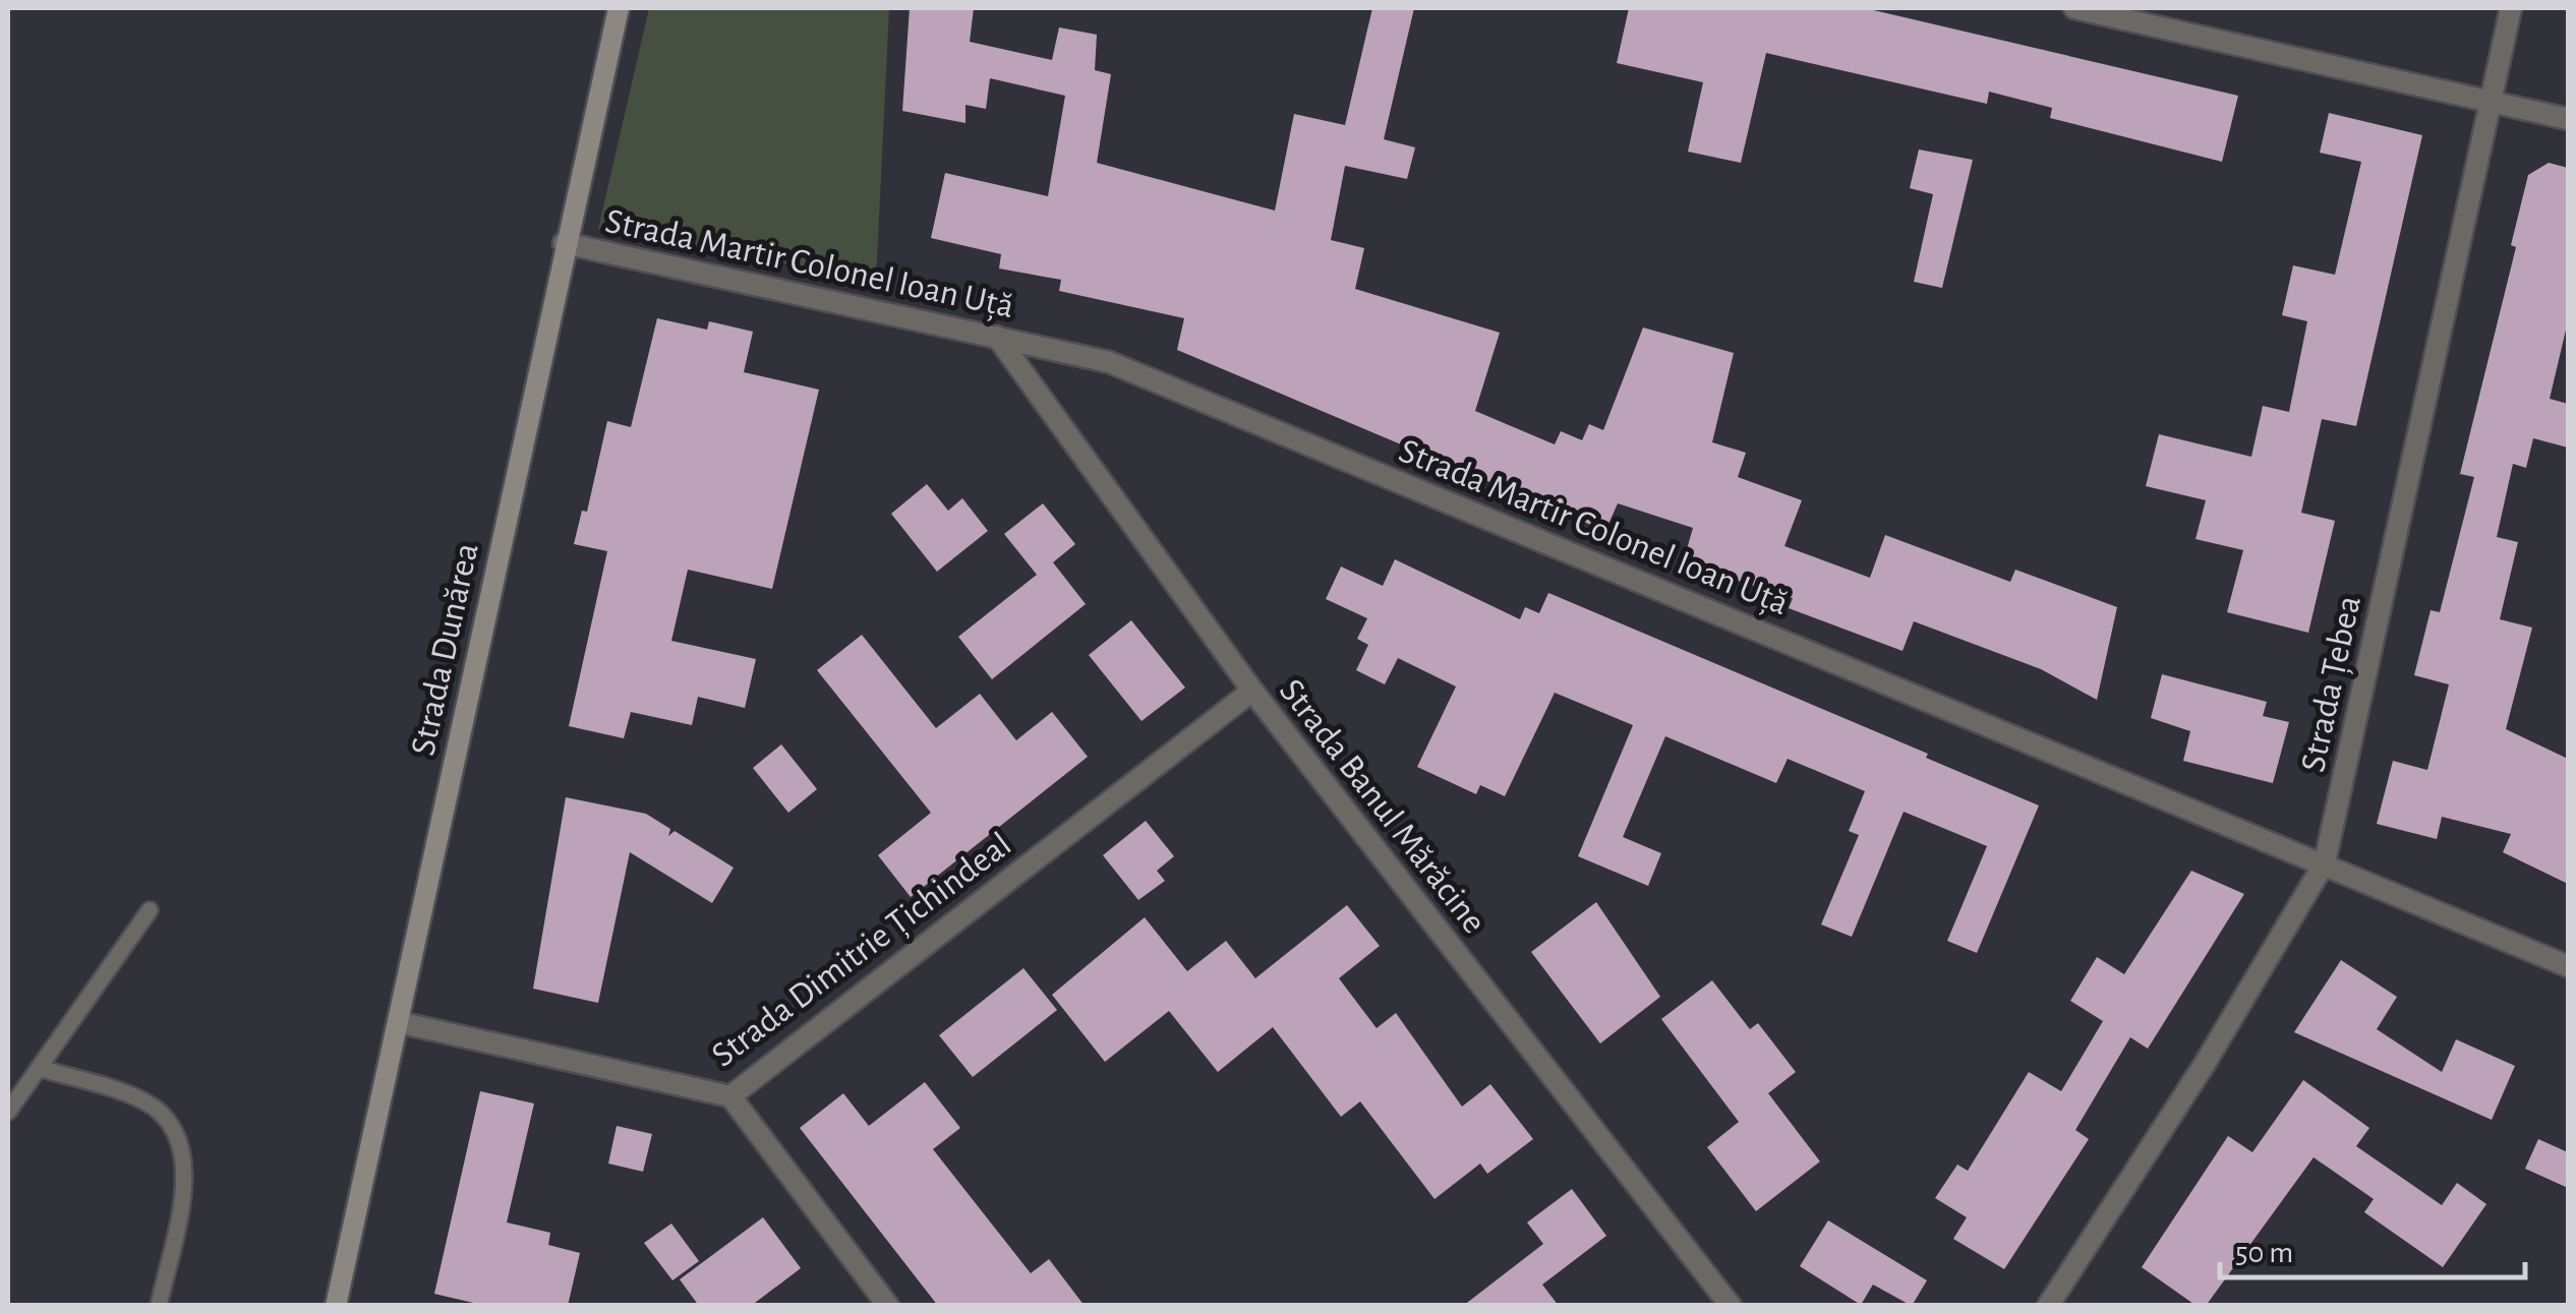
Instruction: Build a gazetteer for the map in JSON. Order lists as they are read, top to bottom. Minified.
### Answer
{"streets":{"street":["Strada Martir Colonel Ioan Uță","Strada Dunărea","Strada Țebea","Strada Banul Mărăcine","Strada Dimitrie Țichindeal"]},"crossings":[["Strada Martir Colonel Ioan Uță","Strada Dunărea"],["Strada Martir Colonel Ioan Uță","Strada Țebea"],["Strada Martir Colonel Ioan Uță","Strada Banul Mărăcine"],["Strada Dunărea","Strada Dimitrie Țichindeal"],["Strada Banul Mărăcine","Strada Dimitrie Țichindeal"]],"scale_bar":"50 m"}
